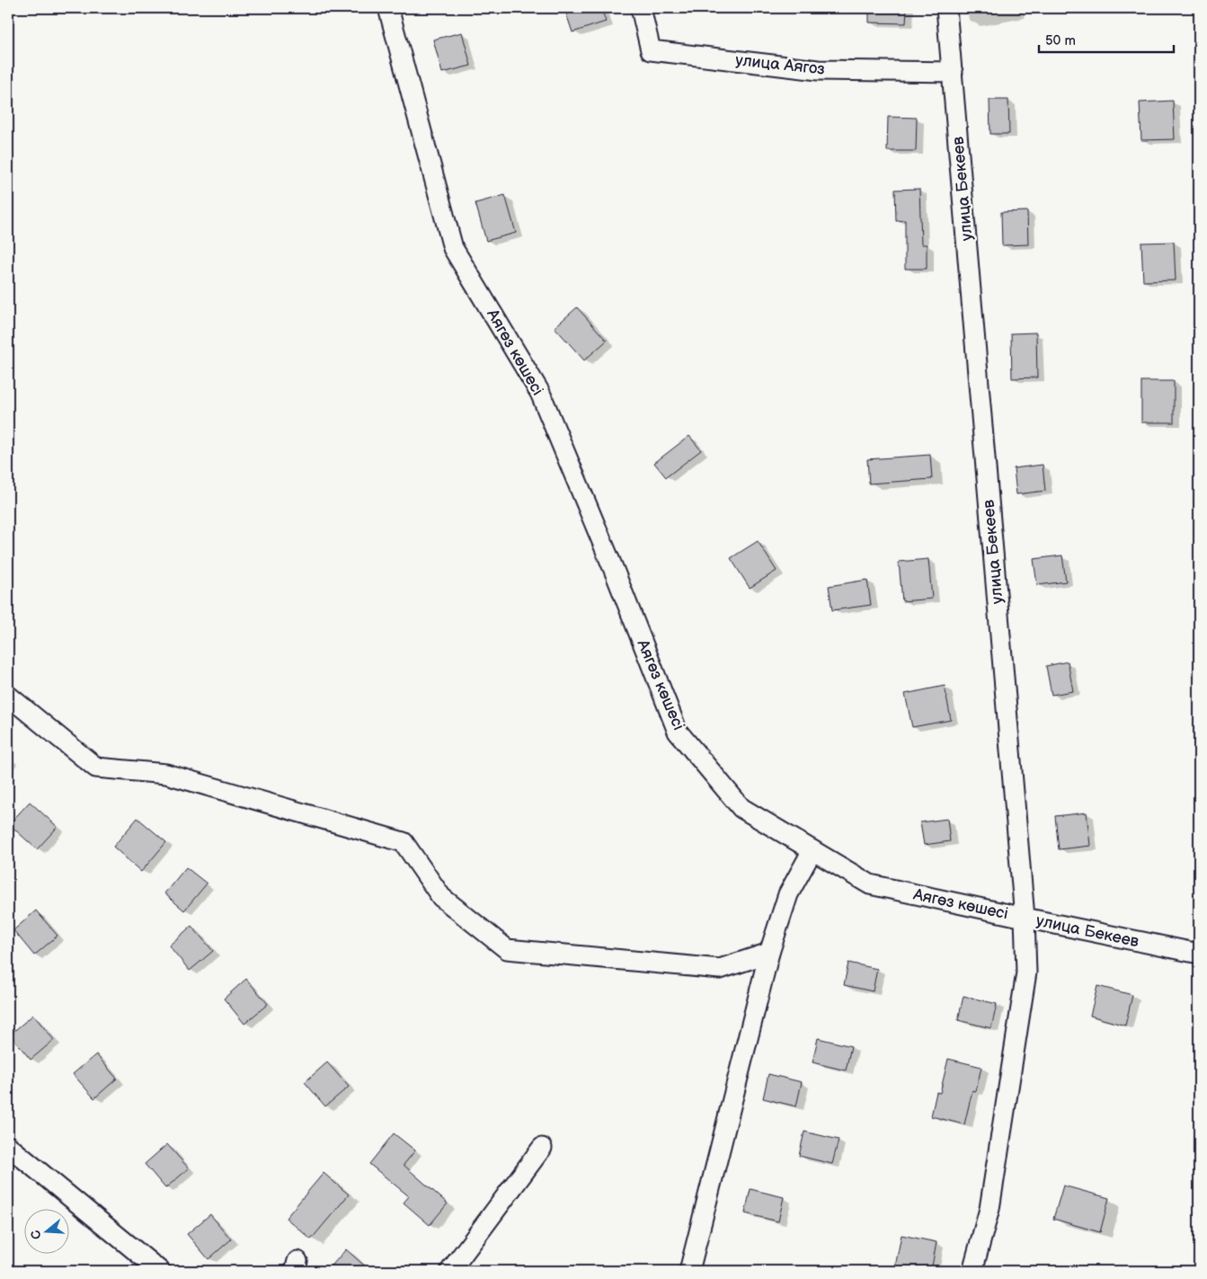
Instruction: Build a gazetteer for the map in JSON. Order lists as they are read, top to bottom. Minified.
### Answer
{"streets":{"street":["улица Аягоз","улица Бекеев","Аягөз көшесі"]},"crossings":[["улица Аягоз","улица Бекеев"],["улица Бекеев","Аягөз көшесі"]],"scale_bar":"50 m","north":"left"}
